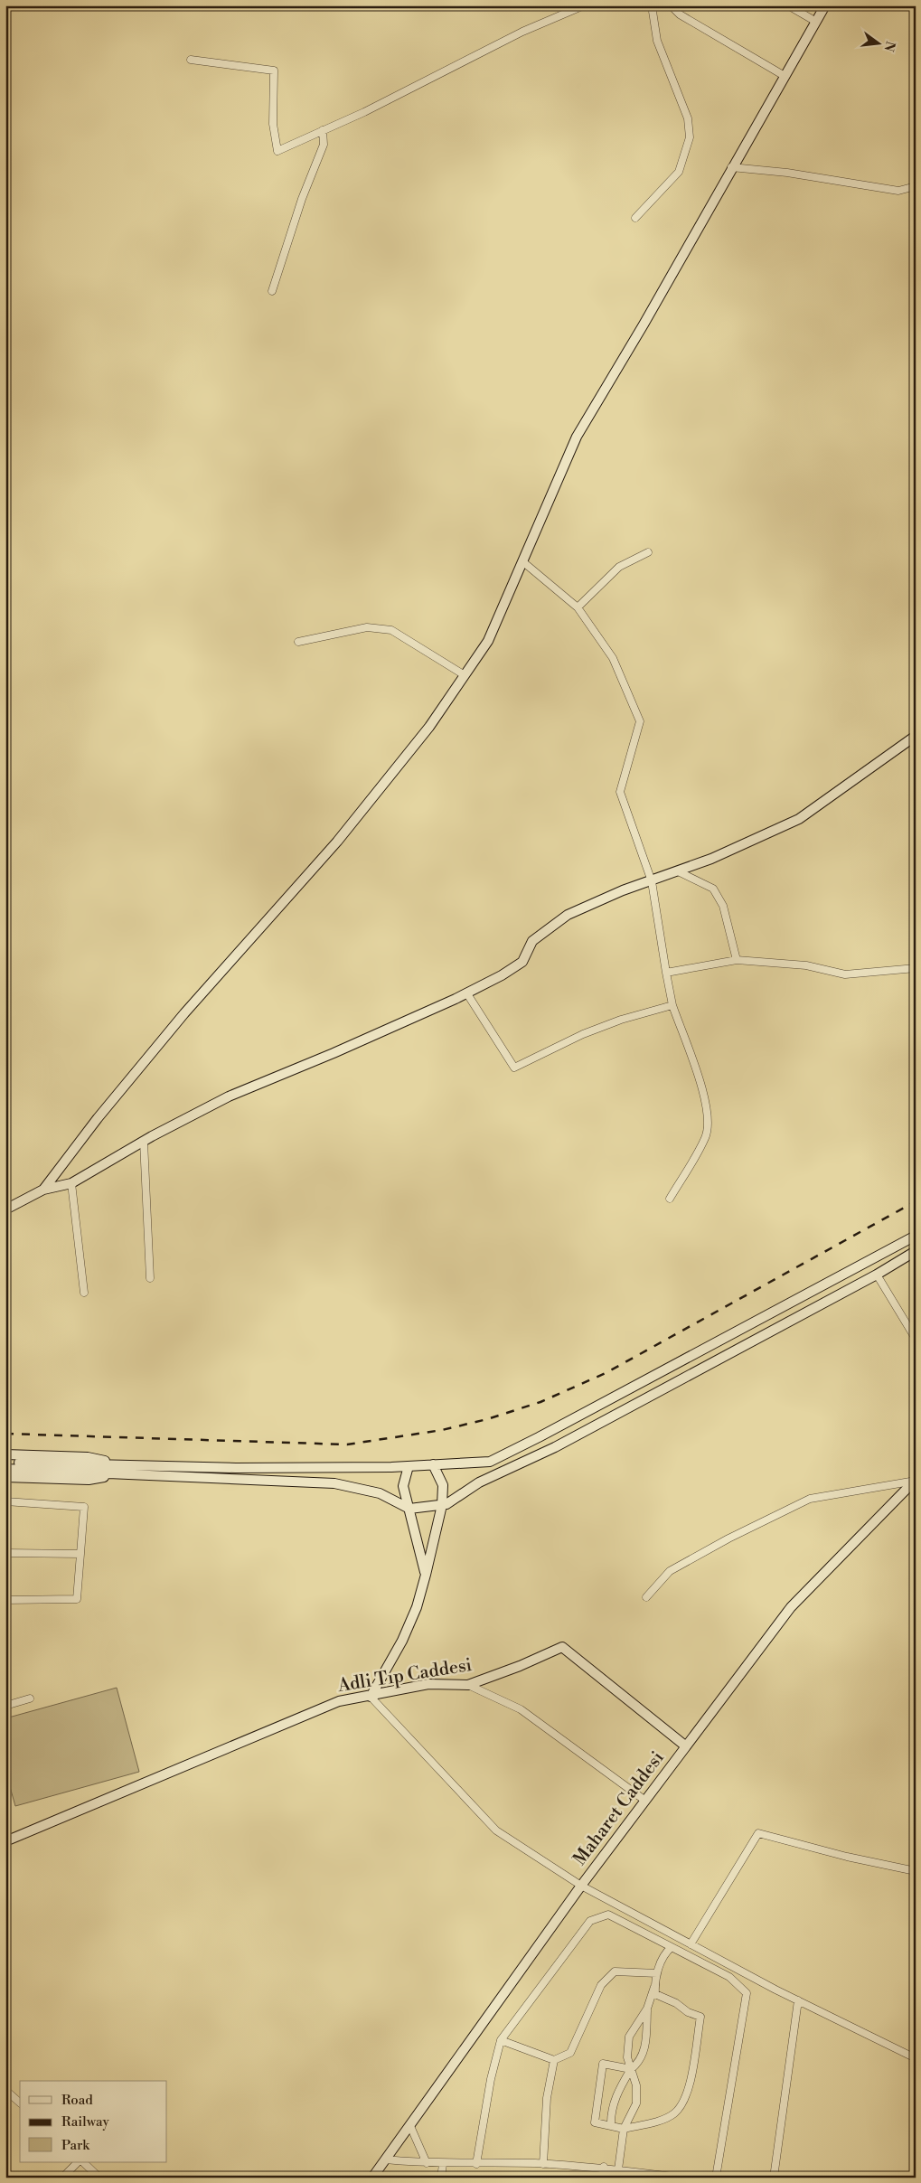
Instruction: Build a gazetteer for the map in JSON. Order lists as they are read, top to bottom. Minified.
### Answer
{"streets":{"street":["Adli Tıp Caddesi","Maharet Caddesi"]},"crossings":[["Adli Tıp Caddesi","Maharet Caddesi"]],"legend":["Road","Railway","Park"],"north":"right"}
